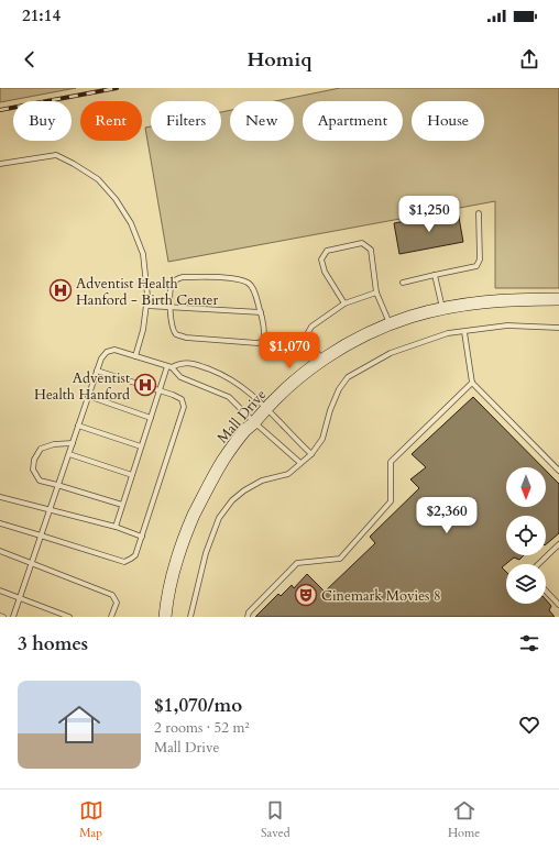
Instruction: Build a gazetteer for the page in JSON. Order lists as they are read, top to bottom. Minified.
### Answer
{"streets":{"street":["Mall Drive"]},"places":{"hospital":["Adventist Health Hanford - Birth Center","Adventist Health Hanford"],"theatre":["Cinemark Movies 8"]},"north":"bottom","page":{"status":"21:14","header":"Homiq","chip":["Buy","Rent","Filters","New","Apartment","House"],"price":["$1,250","$1,070","$2,360"],"heading":"3 homes","list":[{"name":"$1,070/mo","note":"2 rooms · 52 m² · Mall Drive"}],"tabs":["Map","Saved","Home"]}}
